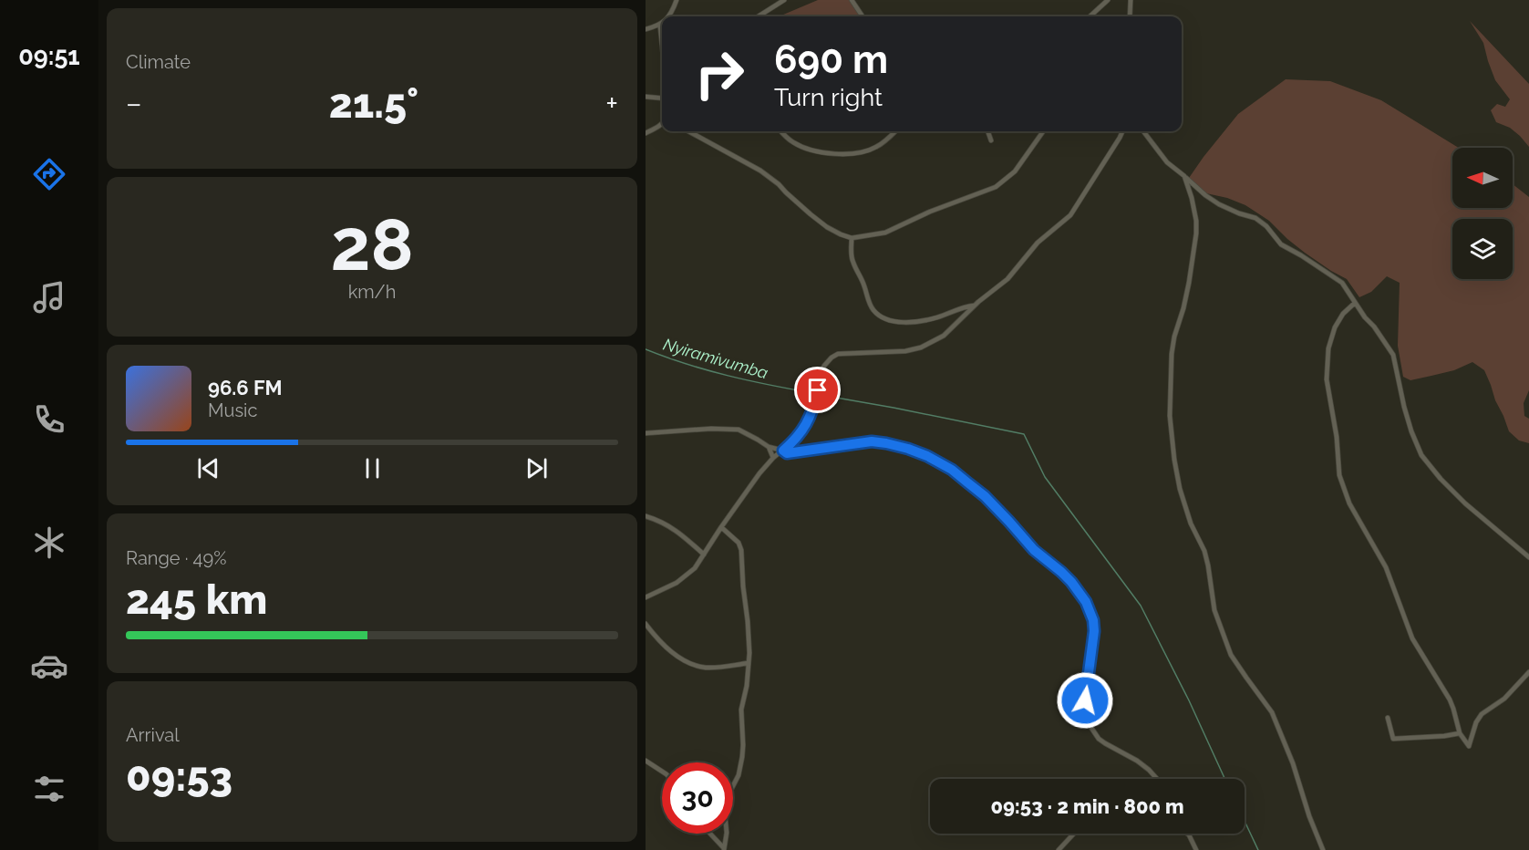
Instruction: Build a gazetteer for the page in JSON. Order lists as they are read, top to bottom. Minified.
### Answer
{"water":["Nyiramivumba"],"north":"left","page":{"tabs":"09:51","tile":["Climate",["28","km/h"],["Range · 49%","245 km"],["Arrival","09:53"]],"turn":["690 m","Turn right"],"heat":["−","21.5°","+"],"song":["96.6 FM","Music"],"limit":"30","trip":"09:53 · 2 min · 800 m"}}
